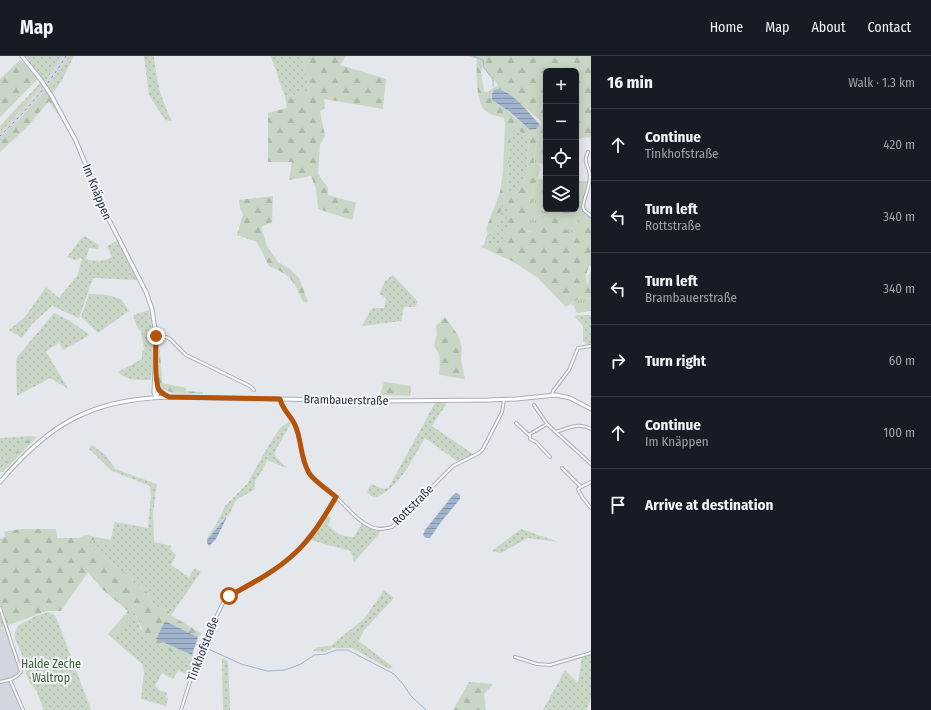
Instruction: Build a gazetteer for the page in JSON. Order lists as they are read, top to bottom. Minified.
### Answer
{"streets":{"main road":["Brambauerstraße"],"street":["Im Knäppen","Rottstraße","Tinkhofstraße"]},"crossings":[["Im Knäppen","Brambauerstraße"],["Brambauerstraße","Rottstraße"],["Rottstraße","Tinkhofstraße"]],"parks":["Halde Zeche Waltrop"],"page":{"header":"Map","nav":["Home","Map","About","Contact"],"heading":["16 min","Walk · 1.3 km"],"map_buttons":["+","−"],"list":[["Continue","Tinkhofstraße","420 m"],["Turn left","Rottstraße","340 m"],["Turn left","Brambauerstraße","340 m"],["Turn right","60 m"],["Continue","Im Knäppen","100 m"],"Arrive at destination"]}}
